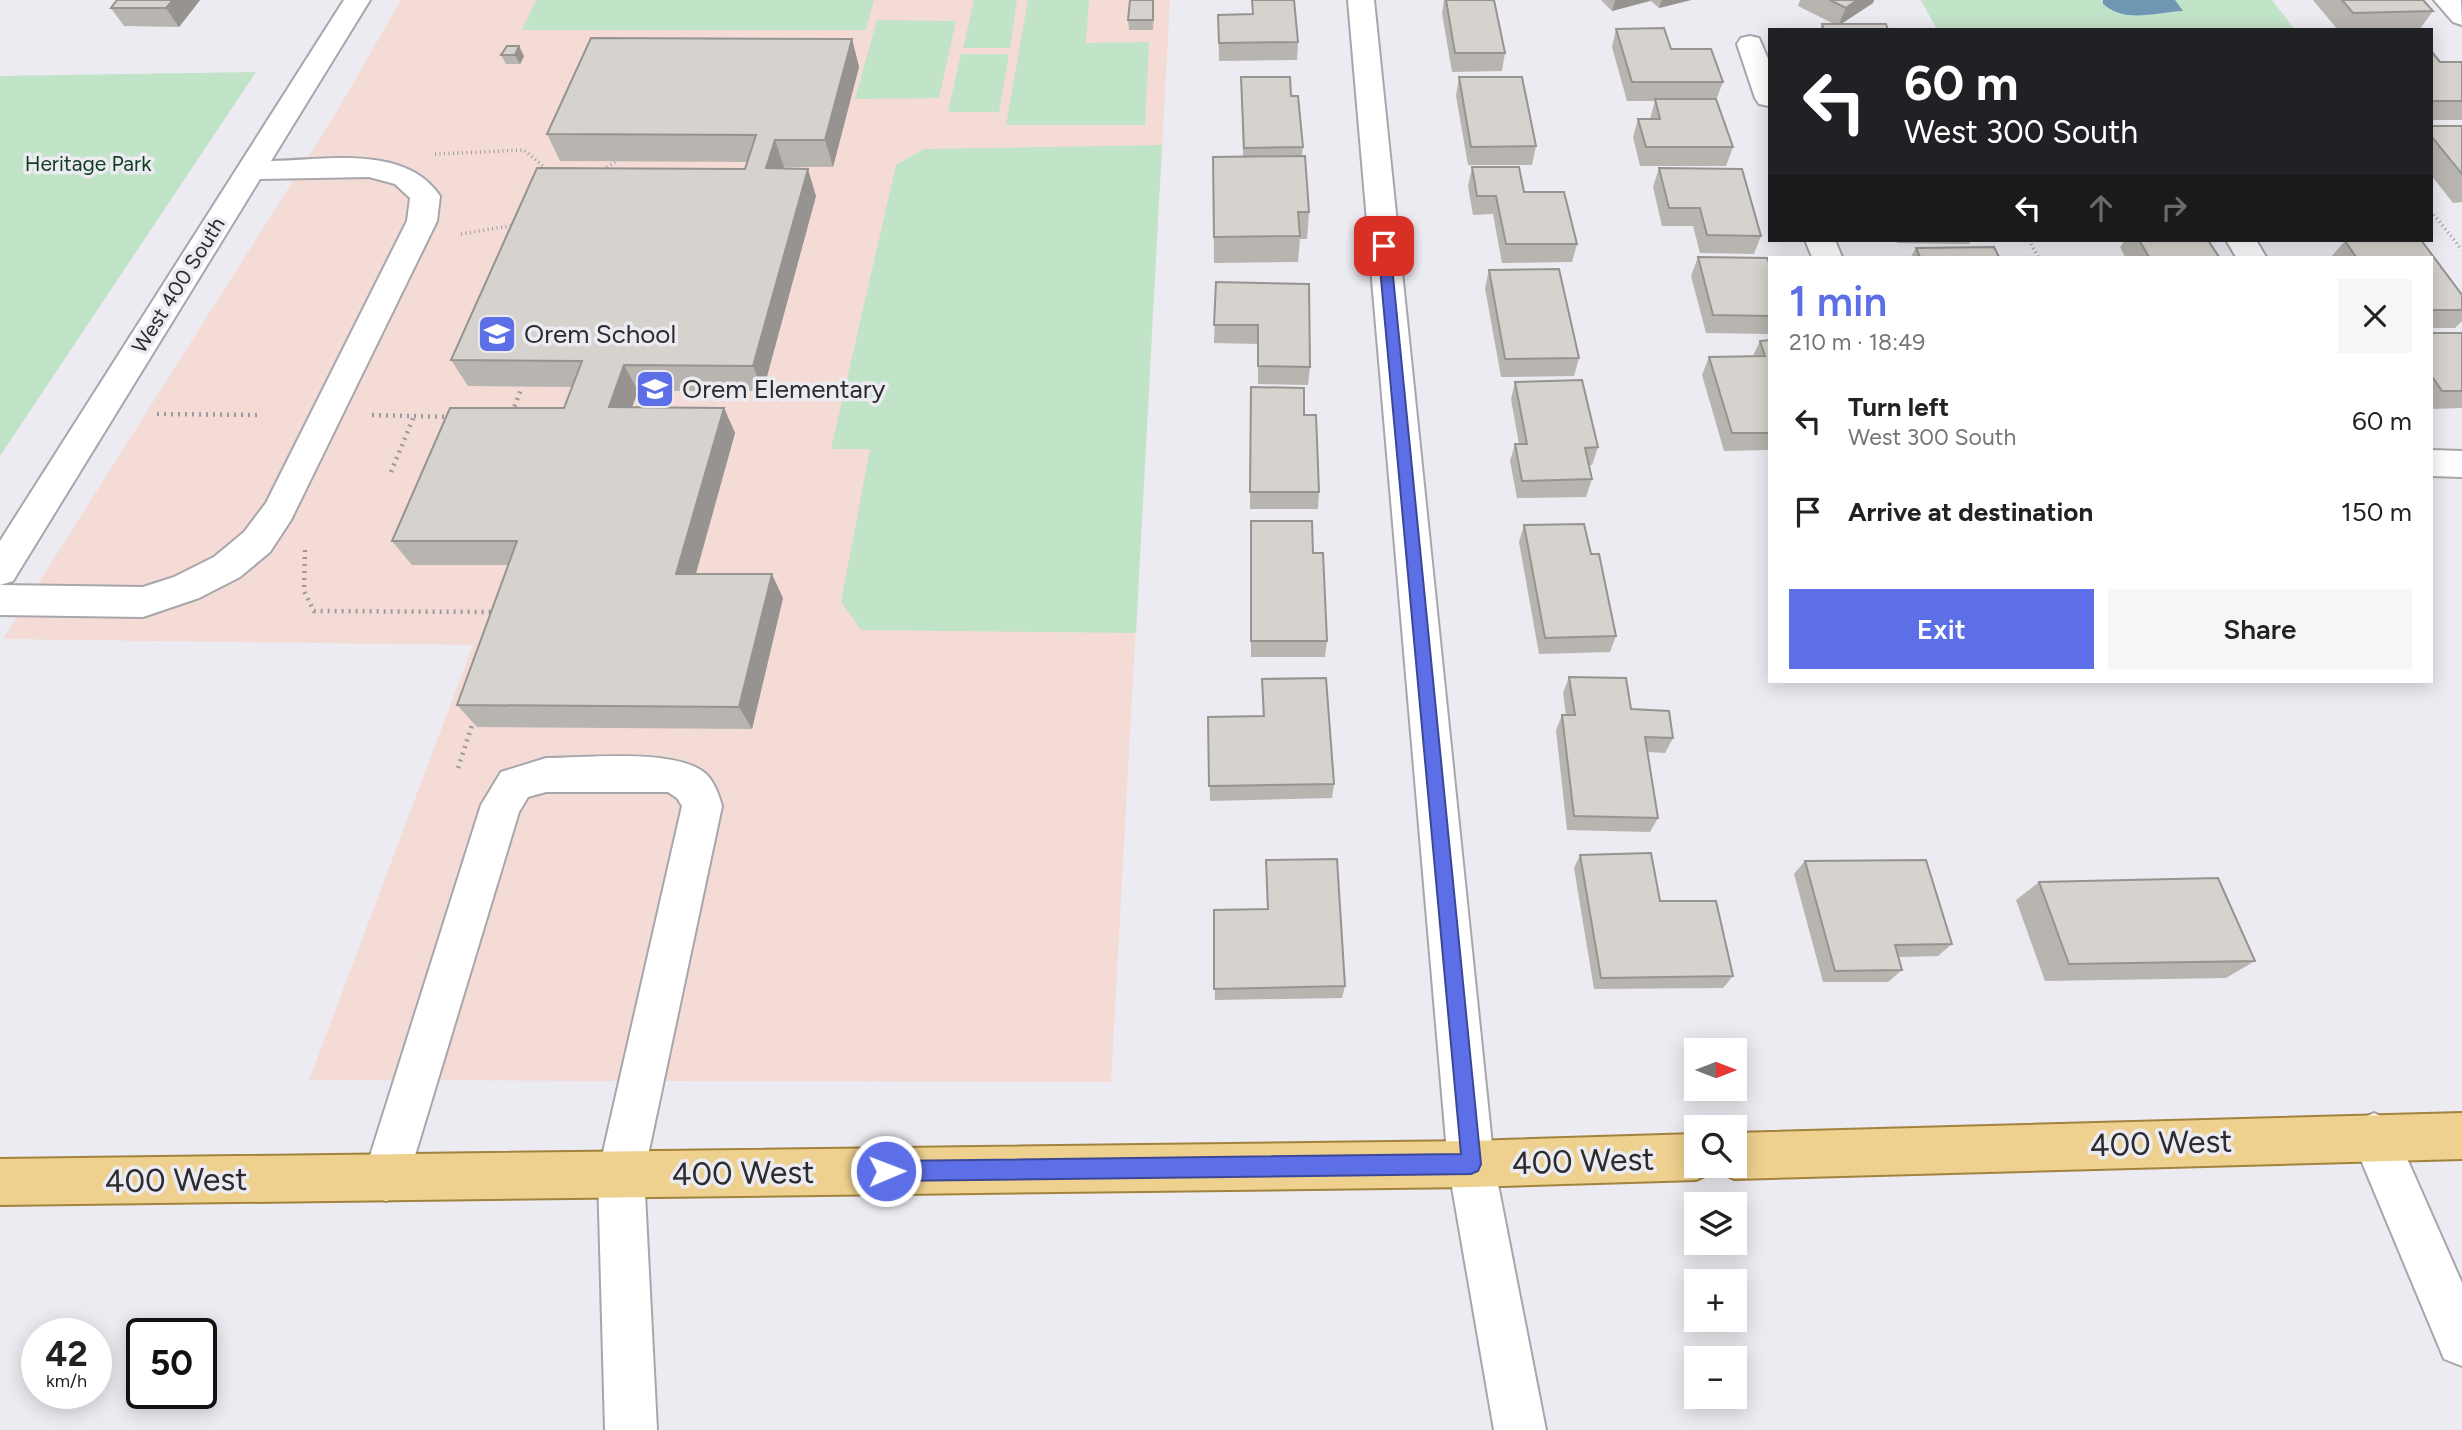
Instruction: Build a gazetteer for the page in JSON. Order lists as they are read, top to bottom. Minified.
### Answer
{"streets":{"main road":["400 West"],"street":["West 400 South"]},"parks":["Heritage Park"],"places":{"school or university":["Orem School","Orem Elementary"]},"north":"right","page":{"turn":["60 m","West 300 South"],"heading":["1 min","210 m · 18:49"],"list":[{"name":"Turn left","note":"West 300 South","value":"60 m"},{"name":"Arrive at destination","value":"150 m"}],"buttons":["Exit","Share"],"map_buttons":["+","−"],"speed":"42 km/h","limit":"50"}}
